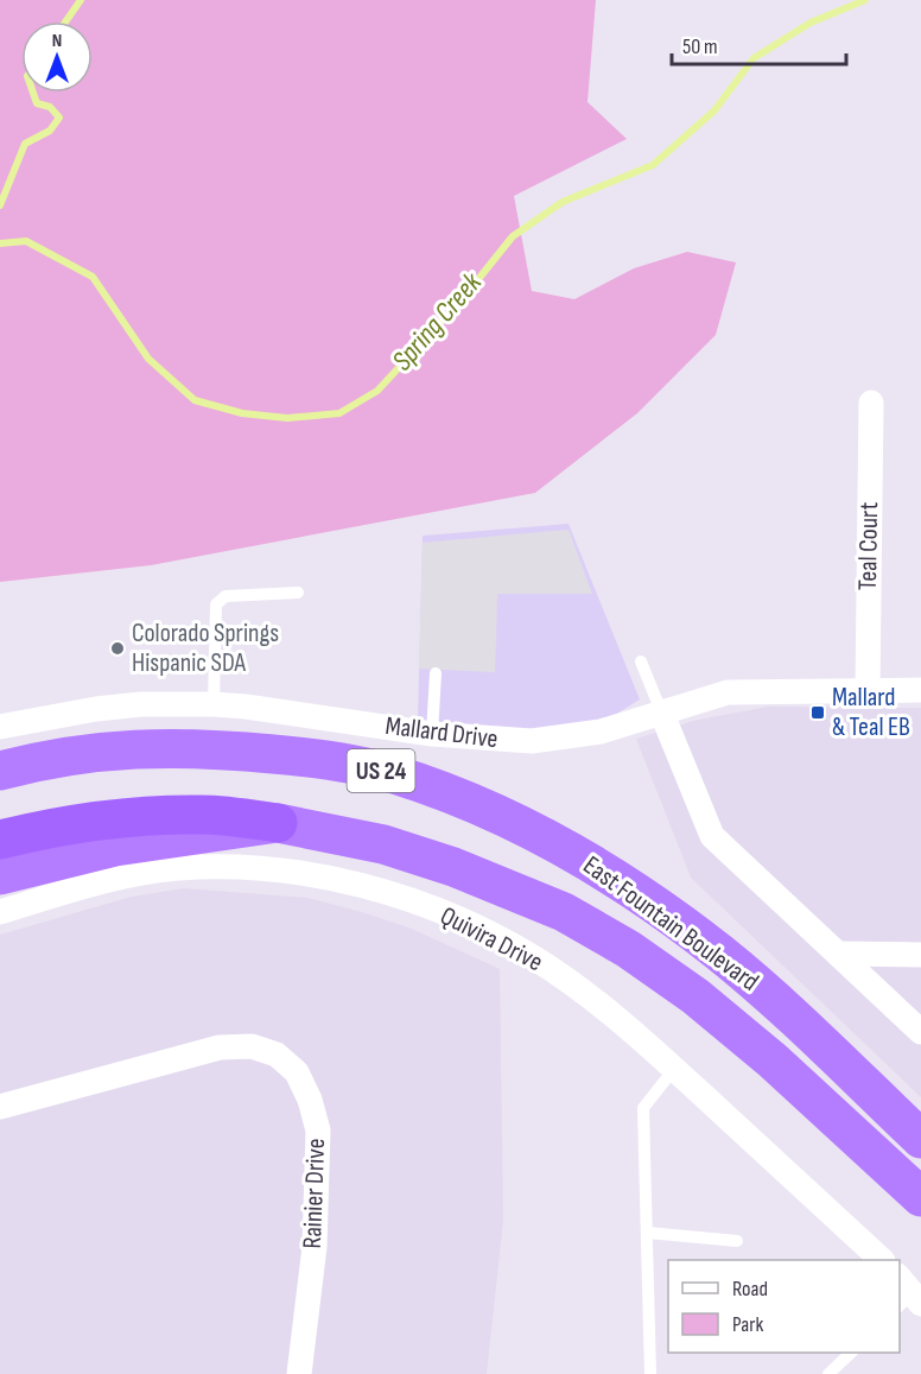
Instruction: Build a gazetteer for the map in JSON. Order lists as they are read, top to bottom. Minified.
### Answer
{"streets":{"highway":["US 24","East Fountain Boulevard"],"street":["Teal Court","Mallard Drive","Quivira Drive","Rainier Drive"]},"crossings":[["Teal Court","Mallard Drive"]],"water":["Spring Creek"],"places":{"other":["Colorado Springs Hispanic SDA"],"transit":["Mallard & Teal EB"]},"legend":["Road","Park"],"scale_bar":"50 m","north":"top"}
